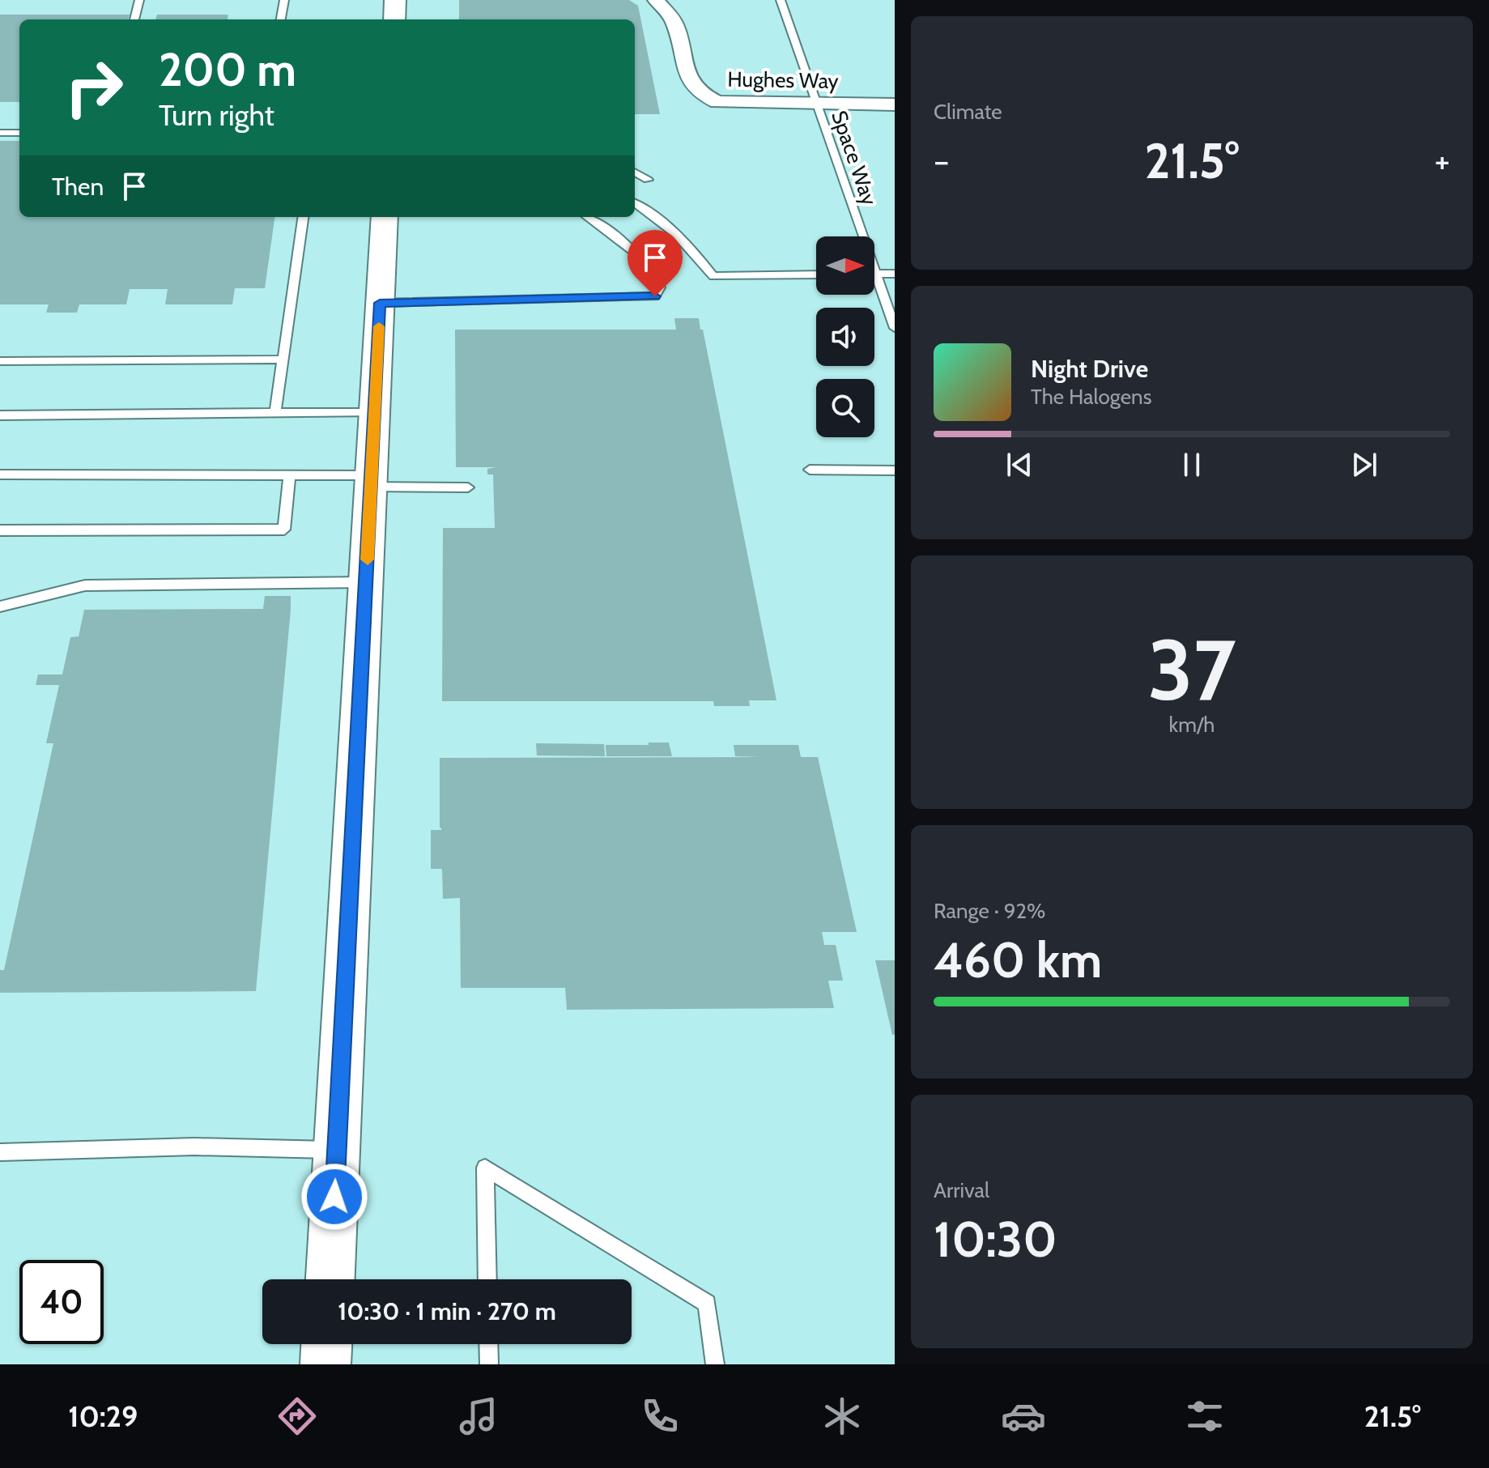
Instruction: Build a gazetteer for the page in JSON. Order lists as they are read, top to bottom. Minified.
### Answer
{"streets":{"street":["Hughes Way"],"lane":["Space Way"]},"crossings":[["Hughes Way","Space Way"]],"north":"right","page":{"tile":["Climate",["37","km/h"],["Range · 92%","460 km"],["Arrival","10:30"]],"turn":["200 m","Turn right"],"heat":["−","21.5°","+"],"then":"Then","song":["Night Drive","The Halogens"],"limit":"40","trip":"10:30 · 1 min · 270 m","tabs":["10:29","21.5°"]}}
